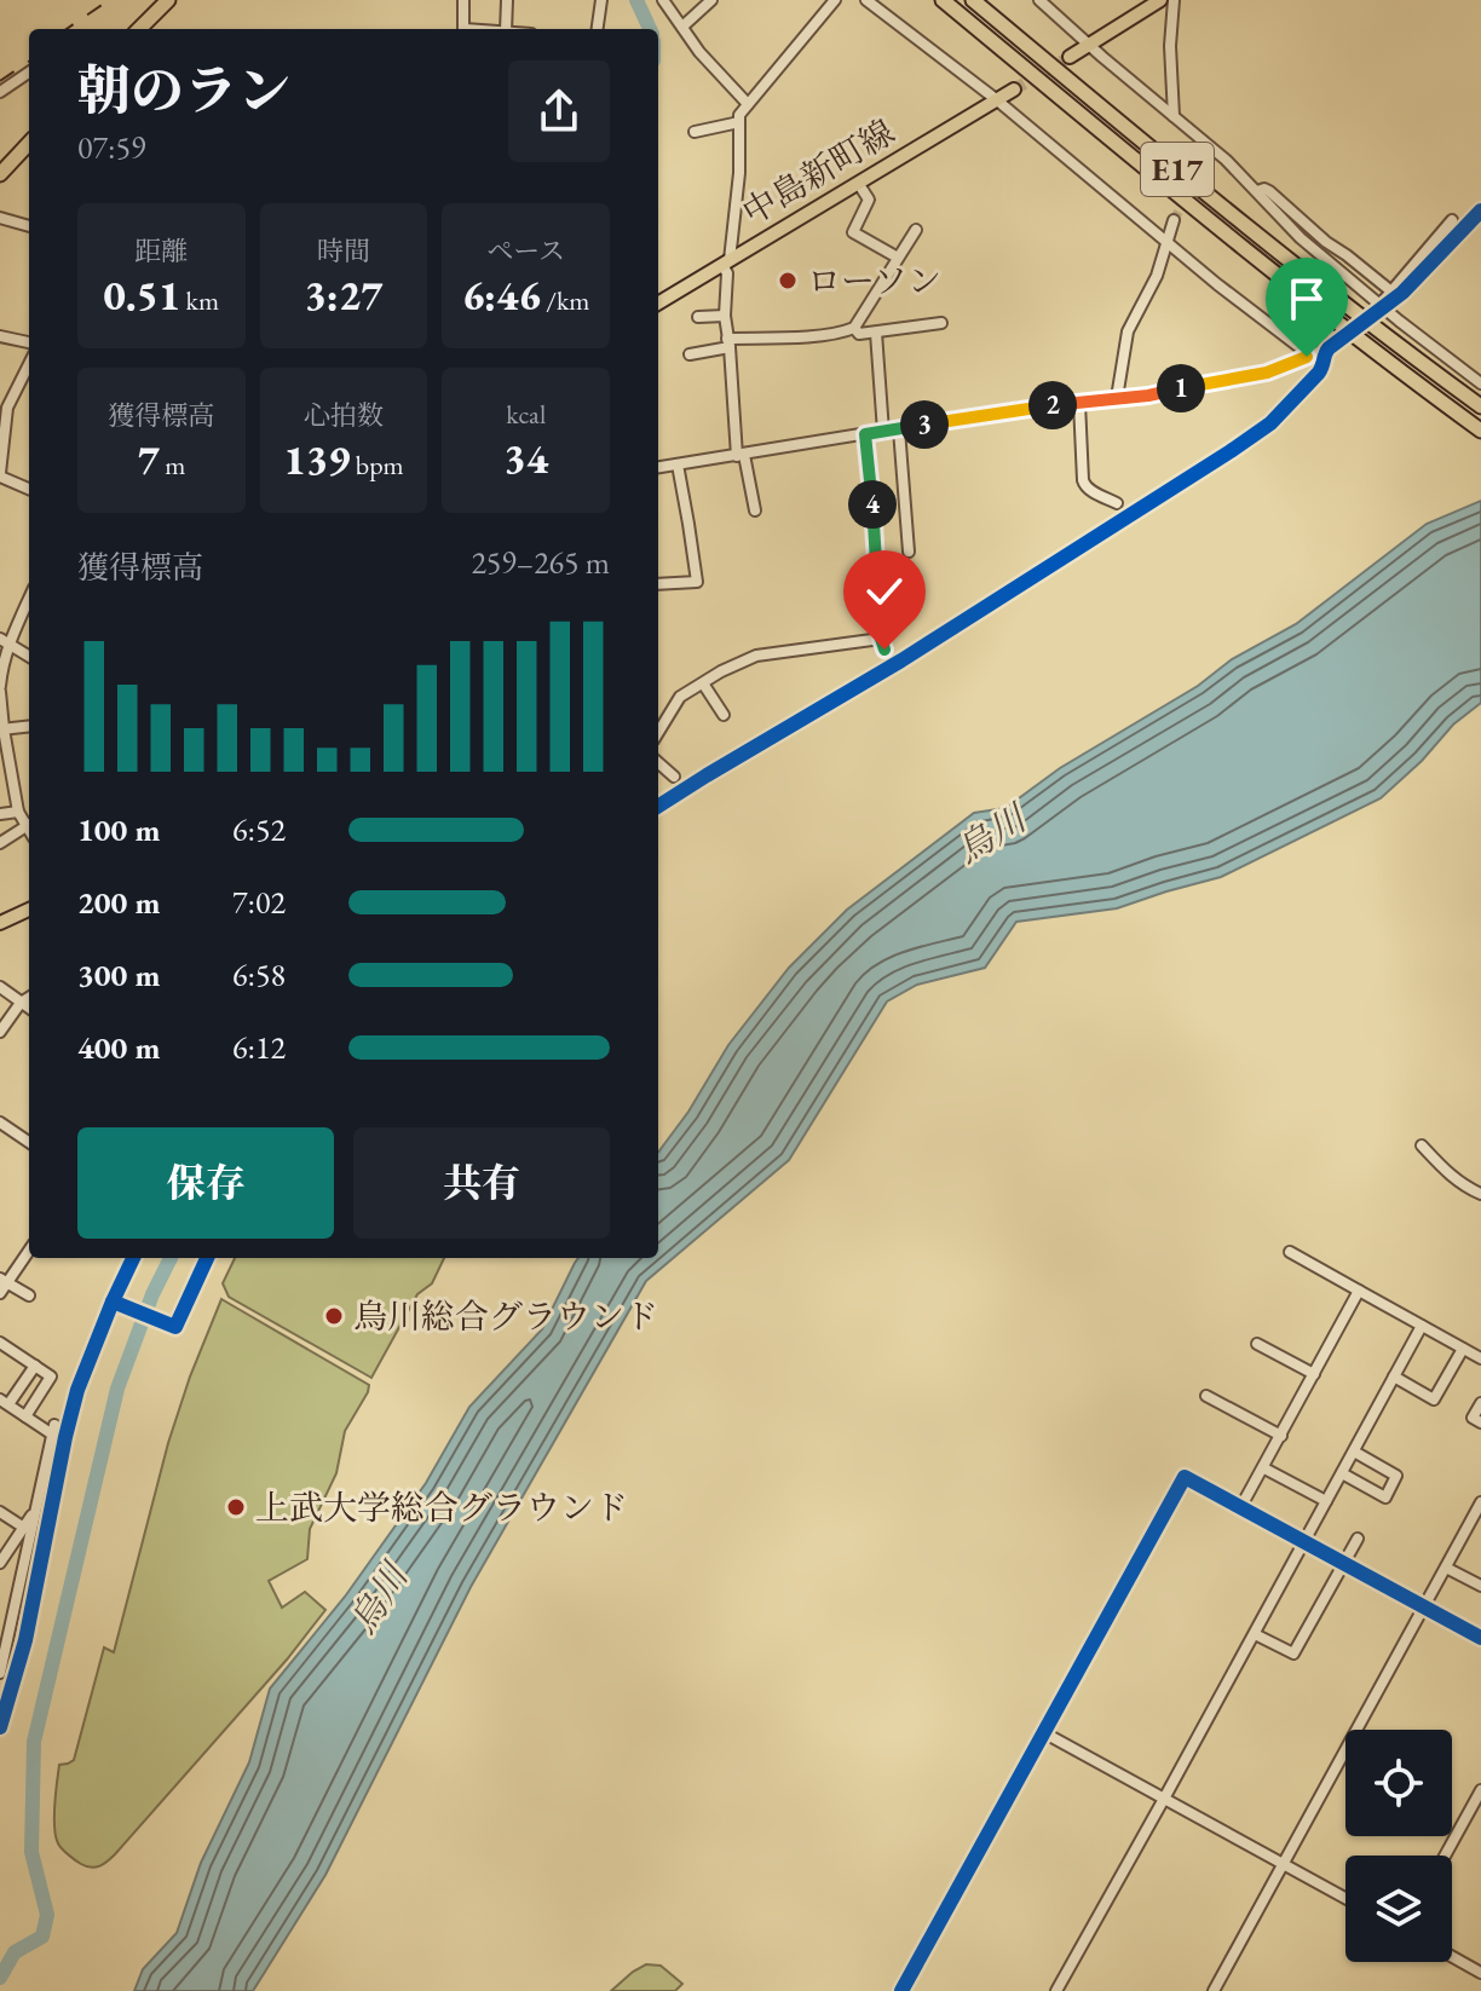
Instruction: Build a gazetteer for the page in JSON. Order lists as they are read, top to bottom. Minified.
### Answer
{"streets":{"highway":["E17"],"main road":["中島新町線"]},"water":["烏川"],"places":["ローソン","烏川総合グラウンド","上武大学総合グラウンド"],"page":{"heading":["朝のラン","07:59"],"stats":[["距離","0.51 km"],["時間","3:27"],["ペース","6:46 /km"],["獲得標高","7 m"],["心拍数","139 bpm"],["kcal","34"]],"pins":["1","2","3","4"],"chart":["獲得標高","259–265 m"],"list":[{"name":"100 m","note":"6:52"},{"name":"200 m","note":"7:02"},{"name":"300 m","note":"6:58"},{"name":"400 m","note":"6:12"}],"buttons":["保存","共有"]}}
